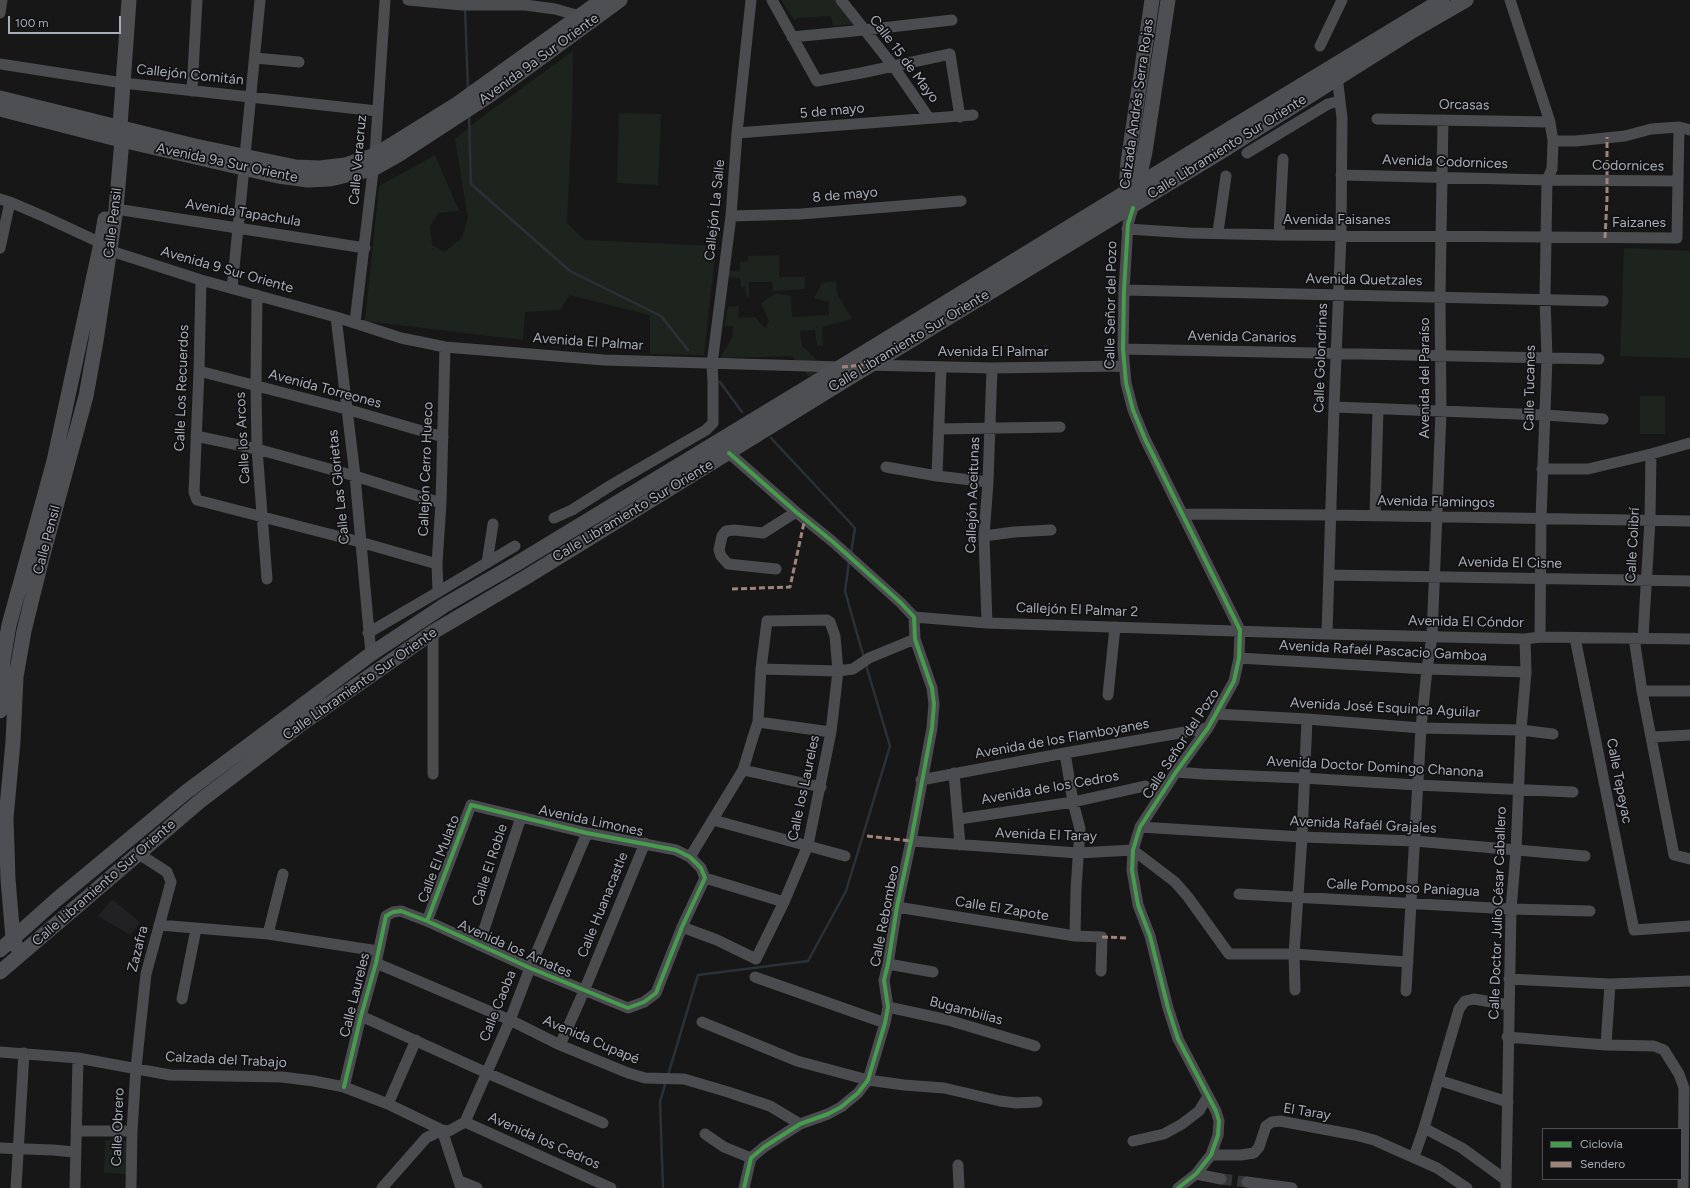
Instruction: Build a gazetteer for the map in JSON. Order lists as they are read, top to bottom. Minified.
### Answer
{"streets":{"main road":["Avenida 9a Sur Oriente","Calzada Andrés Serra Rojas","Calle Libramiento Sur Oriente","Calle Pensil"],"street":["Calle 15 de Mayo","Callejón Comitán","Orcasas","5 de mayo","Calle Veracruz","Avenida Codornices","Codornices","8 de mayo","Callejón La Salle","Avenida Tapachula","Avenida Faisanes","Faizanes","Avenida 9 Sur Oriente","Avenida Quetzales","Calle Señor del Pozo","Avenida Canarios","Avenida El Palmar","Calle Golondrinas","Avenida del Paraíso","Calle Los Recuerdos","Calle Tucanes","Avenida Torreones","Calle los Arcos","Callejón Cerro Hueco","Calle Las Glorietas","Callejón Aceitunas","Avenida Flamingos","Calle Colibrí","Avenida El Cisne","Callejón El Palmar 2","Avenida El Cóndor","Avenida Rafaél Pascacio Gamboa","Avenida José Esquinca Aguilar","Avenida de los Flamboyanes","Avenida Doctor Domingo Chanona","Calle Tepeyac","Calle los Laureles","Avenida de los Cedros","Avenida Limones","Avenida Rafaél Grajales","Avenida El Taray","Calle El Mulato","Calle El Roble","Calle Pomposo Paniagua","Calle Huanacastle","Calle El Zapote","Calle Doctor Julio César Caballero","Calle Rebombeo","Zazafra","Avenida los Amates","Calle Laureles","Calle Caoba","Bugambilias","Avenida Cupapé","Calzada del Trabajo","El Taray","Calle Obrero","Avenida los Cedros"]},"crossings":[["Avenida 9a Sur Oriente","Calle Veracruz"],["Avenida 9a Sur Oriente","Calle Pensil"],["Calle 15 de Mayo","5 de mayo"],["Callejón Comitán","Calle Veracruz"],["Callejón Comitán","Calle Pensil"],["Calzada Andrés Serra Rojas","Avenida Faisanes"],["Calzada Andrés Serra Rojas","Calle Señor del Pozo"],["Orcasas","Avenida del Paraíso"],["Orcasas","Calle Tucanes"],["5 de mayo","Callejón La Salle"],["Calle Libramiento Sur Oriente","Calle Pensil"],["Calle Libramiento Sur Oriente","Avenida El Palmar"],["Calle Libramiento Sur Oriente","Calle Las Glorietas"],["Calle Libramiento Sur Oriente","Zazafra"],["Calle Veracruz","Avenida Tapachula"],["Calle Veracruz","Avenida El Palmar"],["Avenida Codornices","Codornices"],["Avenida Codornices","Calle Golondrinas"],["Avenida Codornices","Avenida del Paraíso"],["Avenida Codornices","Calle Tucanes"],["Codornices","Faizanes"],["Codornices","Calle Tucanes"],["8 de mayo","Callejón La Salle"],["Callejón La Salle","Avenida El Palmar"],["Avenida Tapachula","Calle Pensil"],["Avenida Faisanes","Faizanes"],["Avenida Faisanes","Calle Señor del Pozo"],["Avenida Faisanes","Calle Golondrinas"],["Avenida Faisanes","Avenida del Paraíso"],["Avenida Faisanes","Calle Tucanes"],["Calle Pensil","Avenida 9 Sur Oriente"],["Faizanes","Calle Tucanes"],["Avenida 9 Sur Oriente","Avenida El Palmar"],["Avenida 9 Sur Oriente","Calle Los Recuerdos"],["Avenida 9 Sur Oriente","Calle los Arcos"],["Avenida 9 Sur Oriente","Calle Las Glorietas"],["Avenida Quetzales","Calle Señor del Pozo"],["Avenida Quetzales","Calle Golondrinas"],["Avenida Quetzales","Avenida del Paraíso"],["Avenida Quetzales","Calle Tucanes"],["Calle Señor del Pozo","Avenida Canarios"],["Calle Señor del Pozo","Avenida El Palmar"],["Calle Señor del Pozo","Avenida Flamingos"],["Calle Señor del Pozo","Callejón El Palmar 2"],["Calle Señor del Pozo","Avenida El Cóndor"],["Calle Señor del Pozo","Avenida Rafaél Pascacio Gamboa"],["Calle Señor del Pozo","Avenida José Esquinca Aguilar"],["Calle Señor del Pozo","Avenida de los Flamboyanes"],["Calle Señor del Pozo","Avenida Doctor Domingo Chanona"],["Calle Señor del Pozo","Avenida Rafaél Grajales"],["Calle Señor del Pozo","Avenida El Taray"],["Calle Señor del Pozo","El Taray"],["Avenida Canarios","Calle Golondrinas"],["Avenida Canarios","Avenida del Paraíso"],["Avenida Canarios","Calle Tucanes"],["Avenida El Palmar","Callejón Cerro Hueco"],["Avenida El Palmar","Calle Las Glorietas"],["Avenida El Palmar","Callejón Aceitunas"],["Calle Golondrinas","Avenida Flamingos"],["Calle Golondrinas","Avenida El Cisne"],["Calle Golondrinas","Avenida El Cóndor"],["Avenida del Paraíso","Avenida Flamingos"],["Avenida del Paraíso","Avenida El Cisne"],["Avenida del Paraíso","Avenida El Cóndor"],["Avenida del Paraíso","Avenida Rafaél Pascacio Gamboa"],["Avenida del Paraíso","Avenida José Esquinca Aguilar"],["Avenida del Paraíso","Avenida Doctor Domingo Chanona"],["Avenida del Paraíso","Avenida Rafaél Grajales"],["Avenida del Paraíso","Calle Pomposo Paniagua"],["Calle Los Recuerdos","Avenida Torreones"],["Calle Los Recuerdos","Calle los Arcos"],["Calle Tucanes","Avenida Flamingos"],["Calle Tucanes","Avenida El Cisne"],["Calle Tucanes","Avenida El Cóndor"],["Avenida Torreones","Calle los Arcos"],["Avenida Torreones","Callejón Cerro Hueco"],["Avenida Torreones","Calle Las Glorietas"],["Callejón Aceitunas","Callejón El Palmar 2"],["Avenida Flamingos","Calle Colibrí"],["Calle Colibrí","Avenida El Cisne"],["Calle Colibrí","Avenida El Cóndor"],["Callejón El Palmar 2","Avenida El Cóndor"],["Callejón El Palmar 2","Calle Rebombeo"],["Avenida El Cóndor","Calle Tepeyac"],["Avenida El Cóndor","Calle Doctor Julio César Caballero"],["Avenida Rafaél Pascacio Gamboa","Calle Doctor Julio César Caballero"],["Avenida José Esquinca Aguilar","Calle Doctor Julio César Caballero"],["Avenida de los Flamboyanes","Calle Rebombeo"],["Avenida Doctor Domingo Chanona","Calle Doctor Julio César Caballero"],["Calle los Laureles","Avenida los Amates"],["Avenida Limones","Calle El Mulato"],["Avenida Limones","Calle El Roble"],["Avenida Limones","Calle Huanacastle"],["Avenida Limones","Calle Caoba"],["Avenida Rafaél Grajales","Calle Doctor Julio César Caballero"],["Avenida El Taray","Calle Rebombeo"],["Calle El Mulato","Avenida los Amates"],["Calle El Roble","Avenida los Amates"],["Calle Pomposo Paniagua","Calle Doctor Julio César Caballero"],["Calle Huanacastle","Avenida los Amates"],["Calle Huanacastle","Avenida Cupapé"],["Calle El Zapote","Calle Rebombeo"],["Calle Rebombeo","Bugambilias"],["Calle Rebombeo","Avenida Cupapé"],["Zazafra","Calzada del Trabajo"],["Zazafra","Calle Obrero"],["Avenida los Amates","Calle Laureles"],["Avenida los Amates","Calle Caoba"],["Calle Laureles","Avenida Cupapé"],["Calle Laureles","Calzada del Trabajo"],["Calle Caoba","Avenida Cupapé"],["Calle Caoba","Avenida los Cedros"],["Calzada del Trabajo","Calle Obrero"]],"legend":["Ciclovía","Sendero"],"scale_bar":"100 m"}
